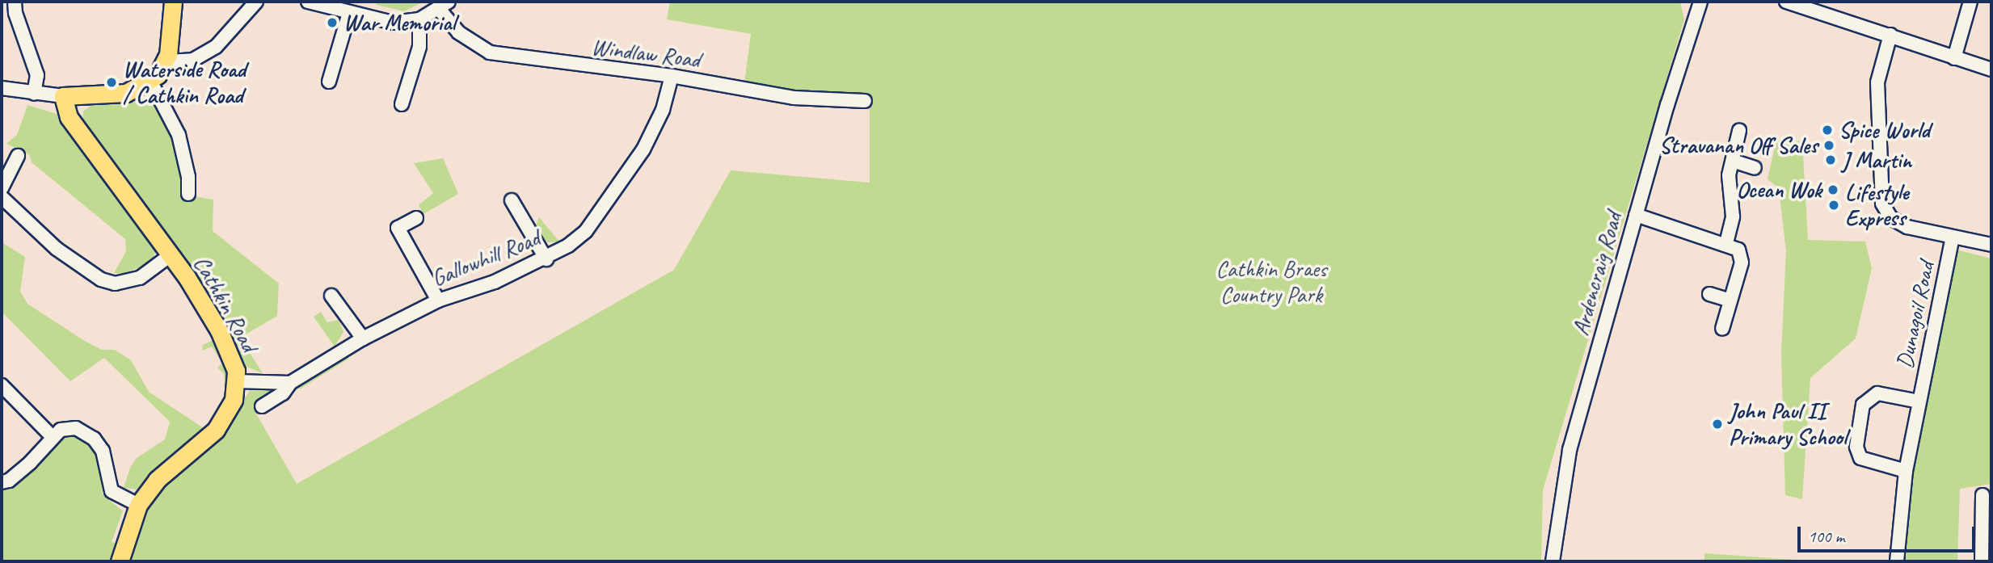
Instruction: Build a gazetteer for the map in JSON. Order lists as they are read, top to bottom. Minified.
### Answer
{"streets":{"main road":["Cathkin Road"],"street":["Windlaw Road","Gallowhill Road","Ardencraig Road","Dunagoil Road"]},"crossings":[["Windlaw Road","Gallowhill Road"]],"parks":["Cathkin Braes Country Park"],"places":["War Memorial","Waterside Road / Cathkin Road","Spice World","Stravanan Off Sales","J Martin","Ocean Wok","Lifestyle Express","John Paul II Primary School"],"scale_bar":"100 m"}
